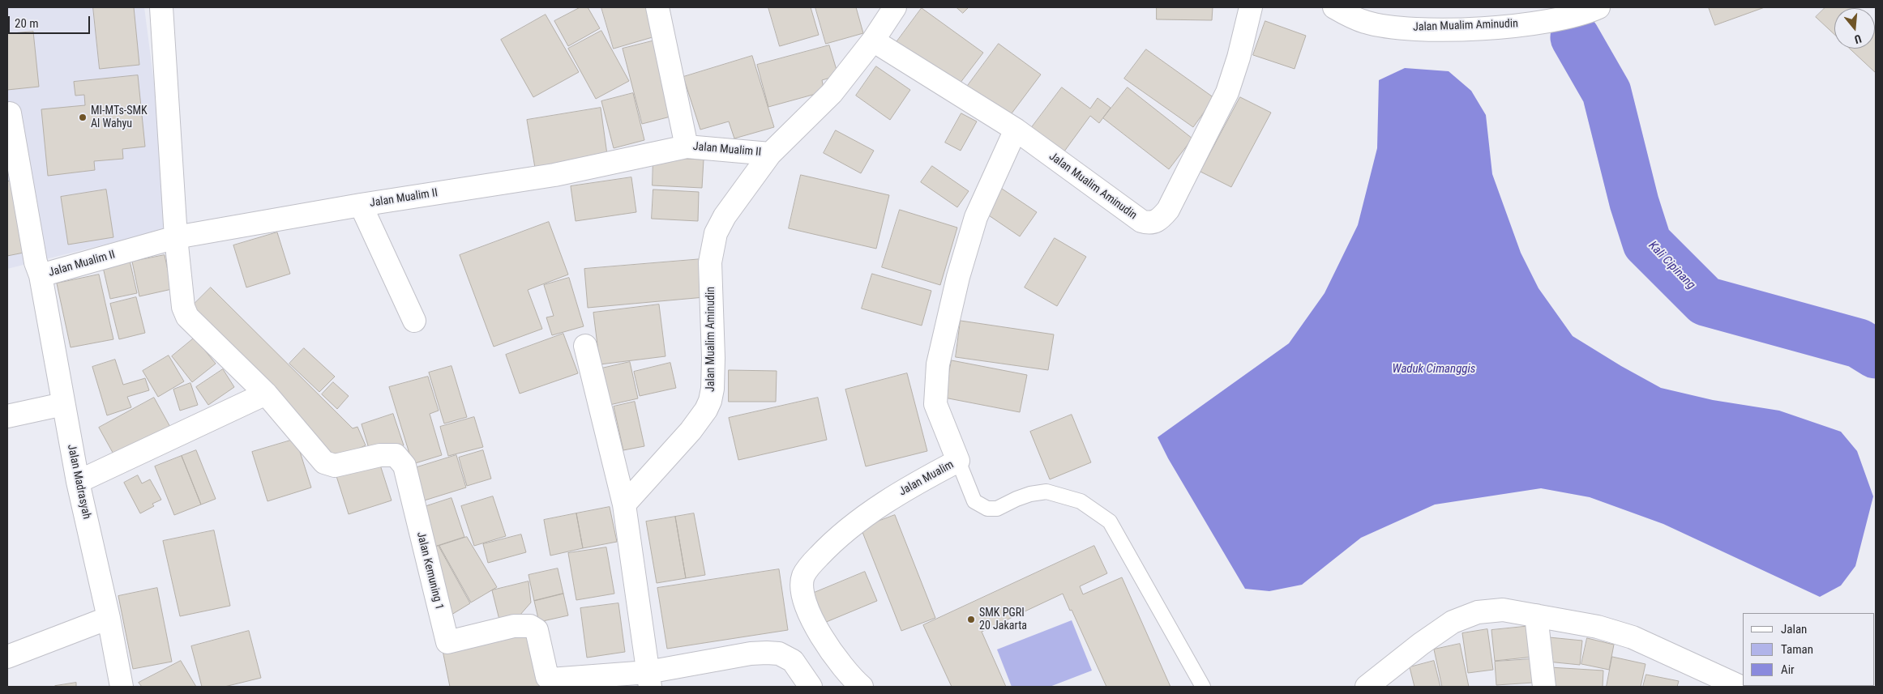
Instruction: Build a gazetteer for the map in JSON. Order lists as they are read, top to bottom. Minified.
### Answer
{"streets":{"street":["Jalan Mualim Aminudin","Jalan Mualim II","Jalan Mualim","Jalan Madrasyah","Jalan Kemuning 1"]},"crossings":[["Jalan Mualim Aminudin","Jalan Mualim II"],["Jalan Mualim Aminudin","Jalan Mualim"],["Jalan Mualim II","Jalan Madrasyah"]],"water":["Kali Cipinang","Waduk Cimanggis"],"places":["MI-MTs-SMK Al Wahyu","SMK PGRI 20 Jakarta"],"legend":["Jalan","Taman","Air"],"scale_bar":"20 m","north":"bottom"}
